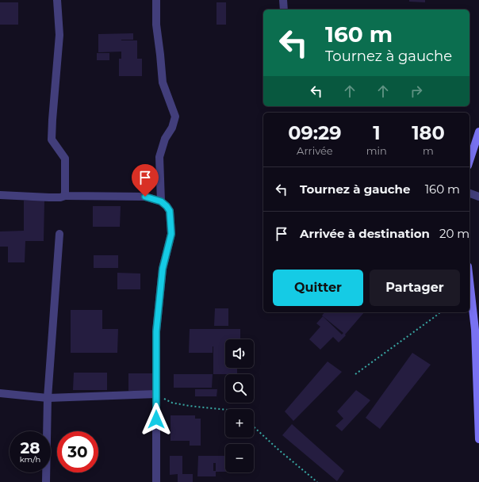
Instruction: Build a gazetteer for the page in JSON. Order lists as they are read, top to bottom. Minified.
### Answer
{"page":{"turn":["160 m","Tournez à gauche"],"eta":["09:29","Arrivée","1","min","180","m"],"list":[{"name":"Tournez à gauche","value":"160 m"},{"name":"Arrivée à destination","value":"20 m"}],"buttons":["Quitter","Partager"],"map_buttons":["+","−"],"speed":"28 km/h","limit":"30"}}
